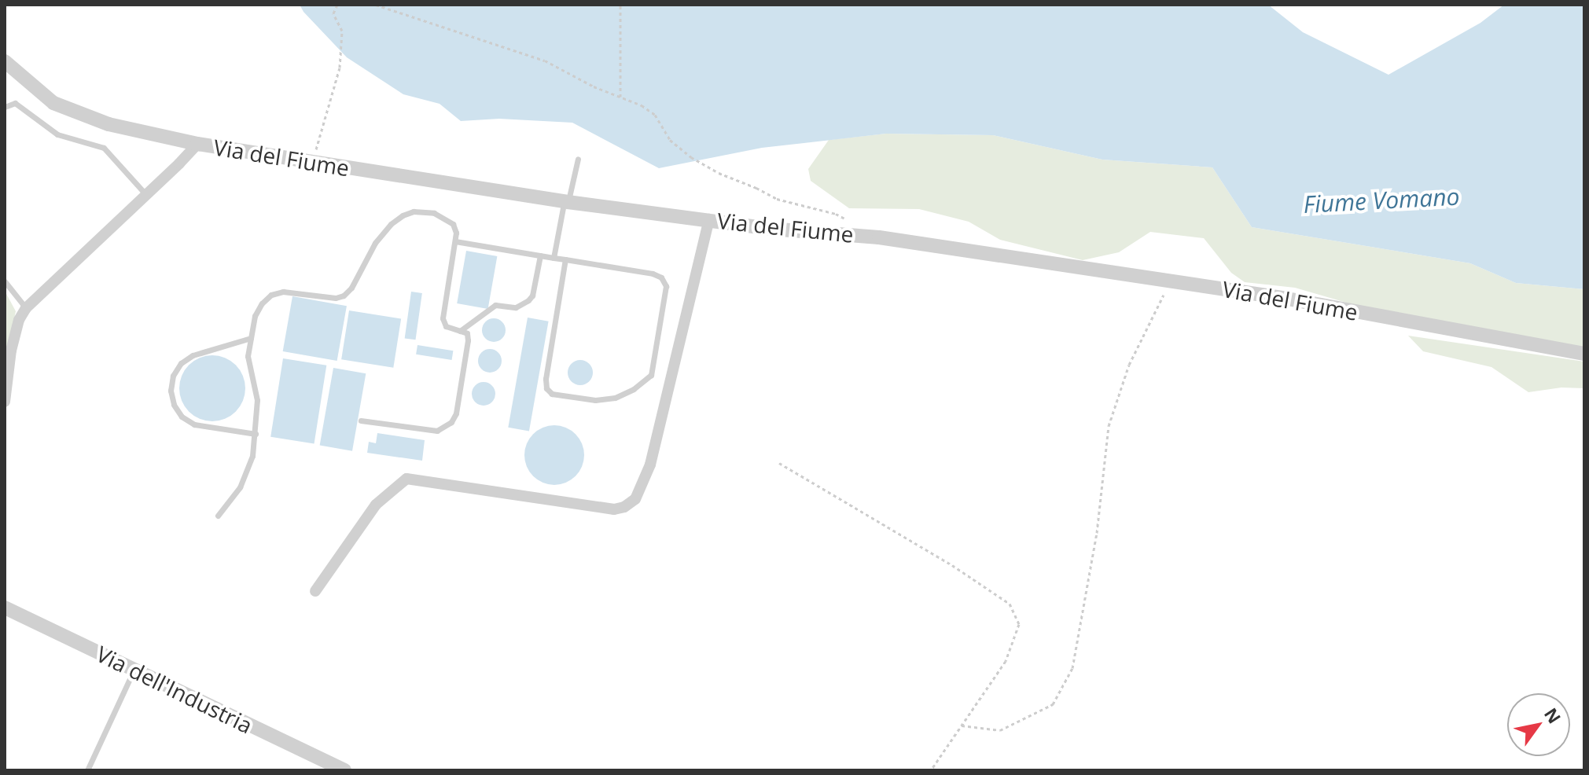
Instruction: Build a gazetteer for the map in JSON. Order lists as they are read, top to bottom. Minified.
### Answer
{"streets":{"street":["Via del Fiume","Via dell'Industria"]},"water":["Fiume Vomano"],"north":"top right"}
